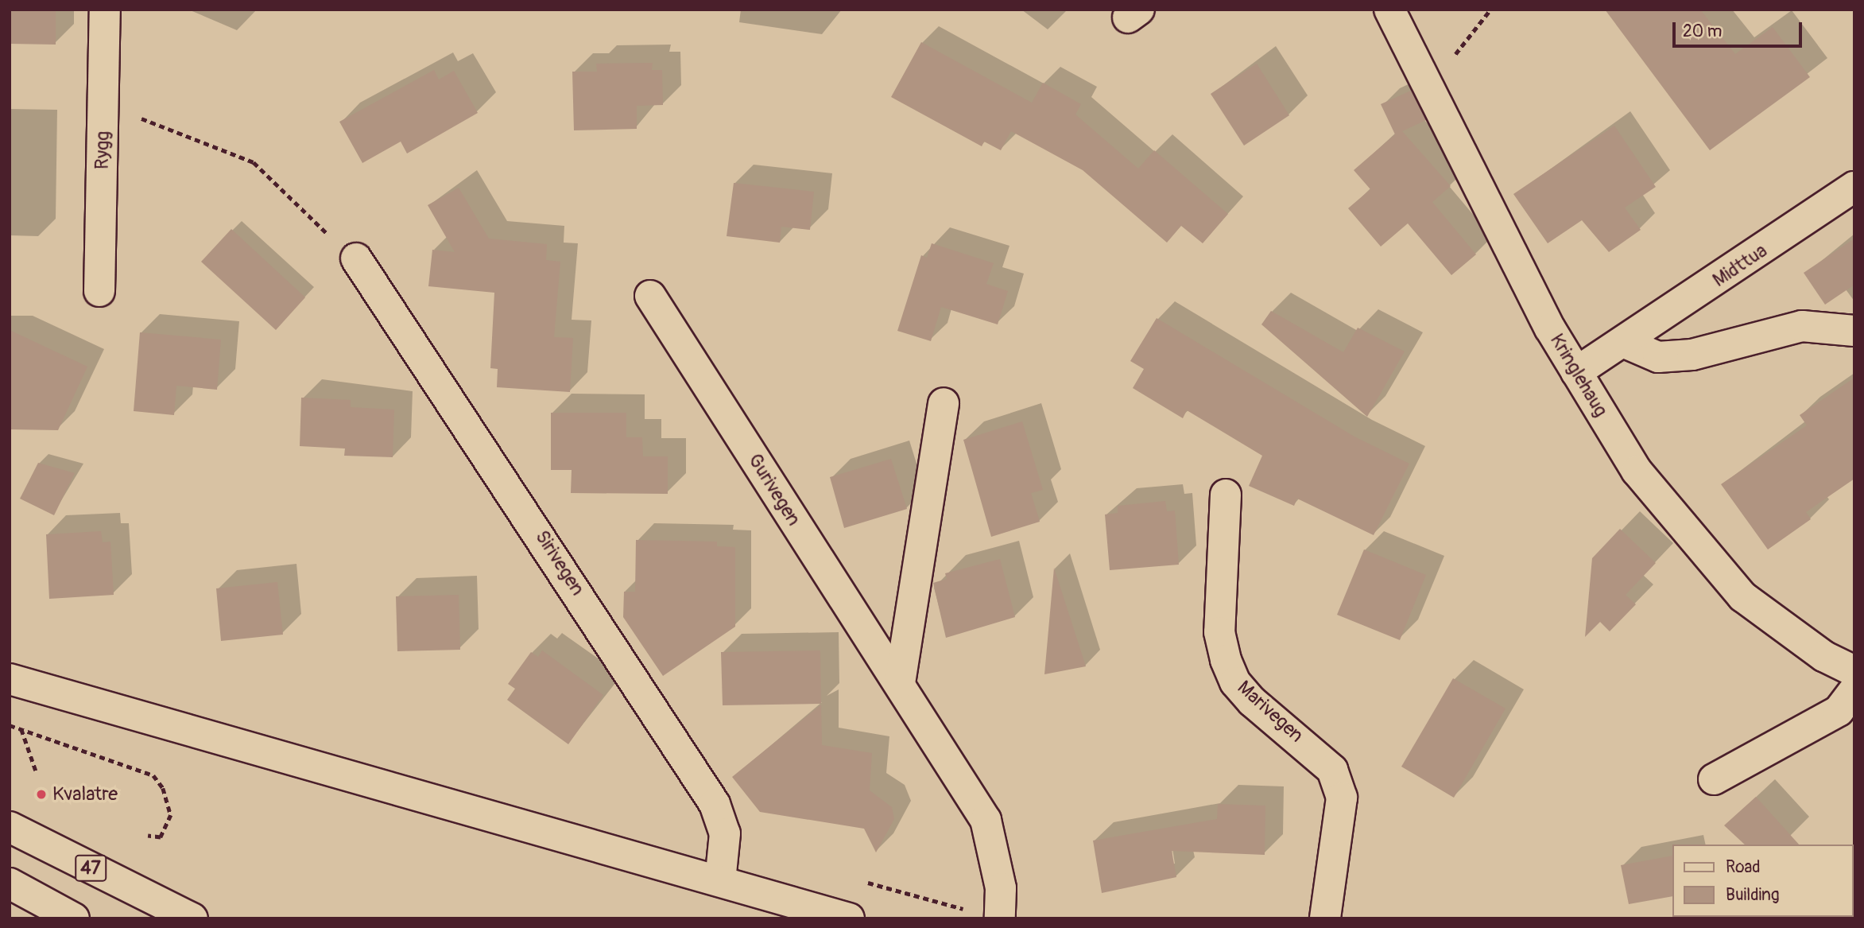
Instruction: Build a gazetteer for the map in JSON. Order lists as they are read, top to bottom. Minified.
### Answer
{"streets":{"street":["Rygg","Midttua","Kringlehaug","Gurivegen","Sirivegen","Marivegen","47"]},"crossings":[["Midttua","Kringlehaug"]],"places":["Kvalatre"],"legend":["Road","Building"],"scale_bar":"20 m"}
